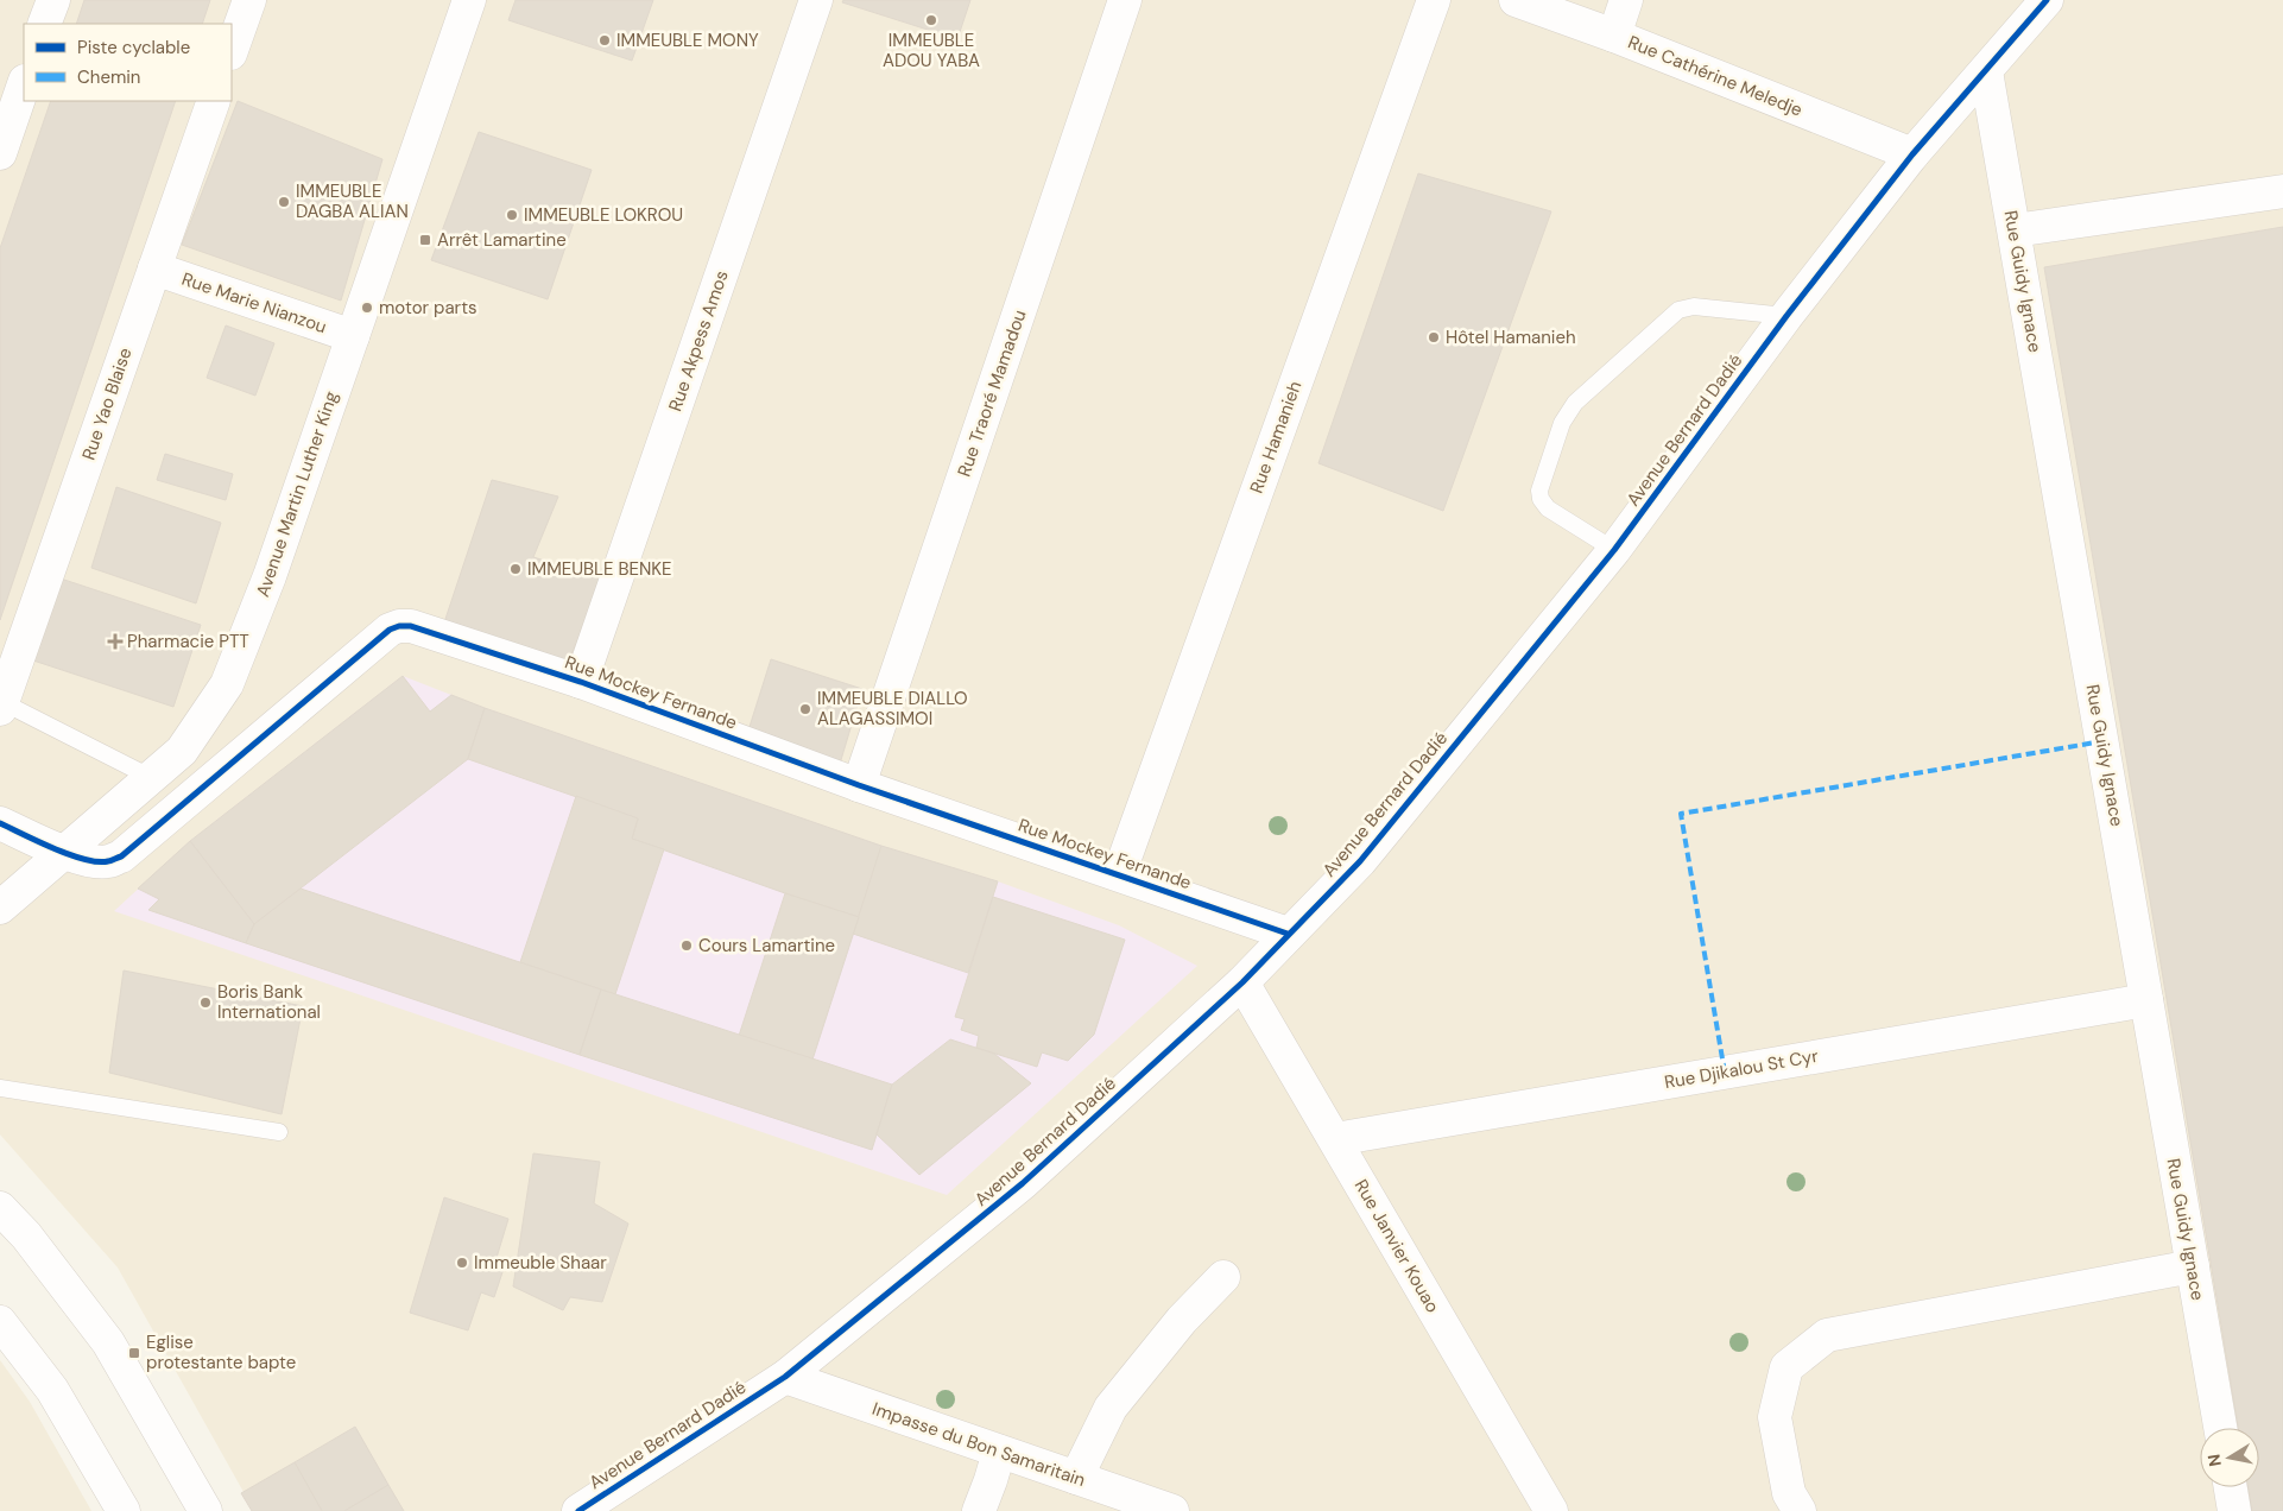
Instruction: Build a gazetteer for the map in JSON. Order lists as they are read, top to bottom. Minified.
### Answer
{"streets":{"street":["Rue Cathérine Meledje","Rue Guidy Ignace","Rue Marie Nianzou","Rue Akpess Amos","Rue Traoré Mamadou","Rue Yao Blaise","Avenue Bernard Dadié","Rue Hamanieh","Avenue Martin Luther King","Rue Mockey Fernande","Rue Djikalou St Cyr","Rue Janvier Kouao","Impasse du Bon Samaritain"]},"crossings":[["Rue Cathérine Meledje","Avenue Bernard Dadié"],["Rue Guidy Ignace","Avenue Bernard Dadié"],["Rue Guidy Ignace","Rue Djikalou St Cyr"],["Rue Marie Nianzou","Rue Yao Blaise"],["Rue Marie Nianzou","Avenue Martin Luther King"],["Rue Akpess Amos","Rue Mockey Fernande"],["Rue Traoré Mamadou","Rue Mockey Fernande"],["Avenue Bernard Dadié","Rue Mockey Fernande"],["Avenue Bernard Dadié","Rue Janvier Kouao"],["Avenue Bernard Dadié","Impasse du Bon Samaritain"],["Rue Hamanieh","Rue Mockey Fernande"],["Avenue Martin Luther King","Rue Mockey Fernande"],["Rue Djikalou St Cyr","Rue Janvier Kouao"]],"places":{"other":["IMMEUBLE ADOU YABA","IMMEUBLE MONY","IMMEUBLE DAGBA ALIAN","IMMEUBLE LOKROU","motor parts","Hôtel Hamanieh","IMMEUBLE BENKE","IMMEUBLE DIALLO ALAGASSIMOI","Cours Lamartine","Boris Bank International","Immeuble Shaar"],"transit":["Arrêt Lamartine","Eglise protestante bapte"],"health":["Pharmacie PTT"]},"legend":["Piste cyclable","Chemin"],"north":"left"}
